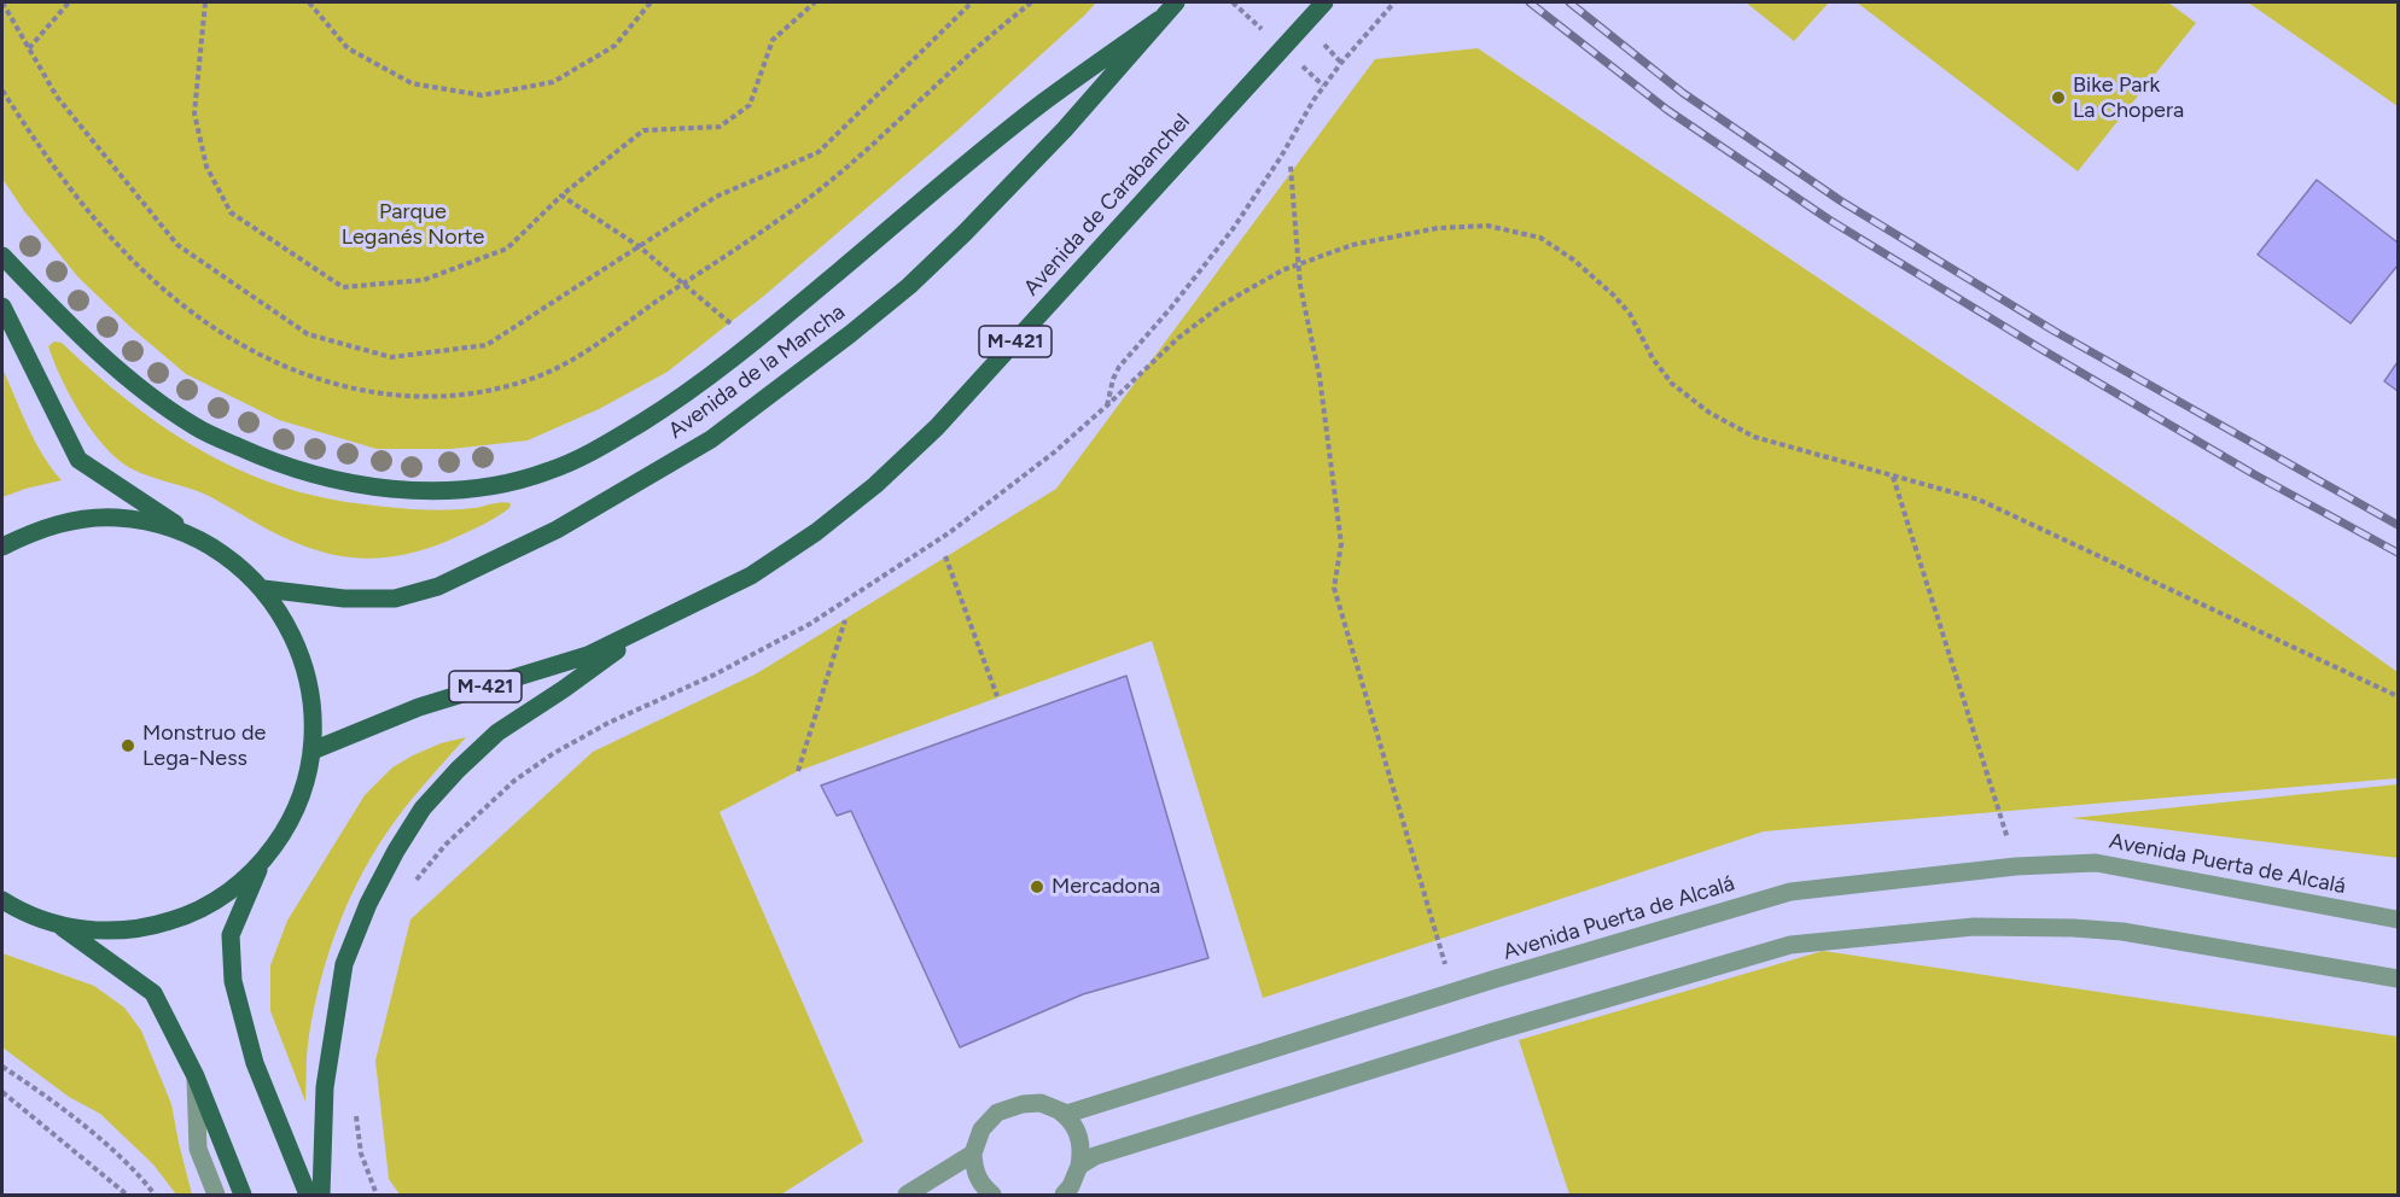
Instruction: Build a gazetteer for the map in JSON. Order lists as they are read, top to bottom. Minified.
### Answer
{"streets":{"main road":["Avenida de Carabanchel","M-421","Avenida de la Mancha"],"street":["Avenida Puerta de Alcalá"]},"parks":["Parque Leganés Norte"],"places":["Bike Park La Chopera","Monstruo de Lega-Ness","Mercadona"]}
